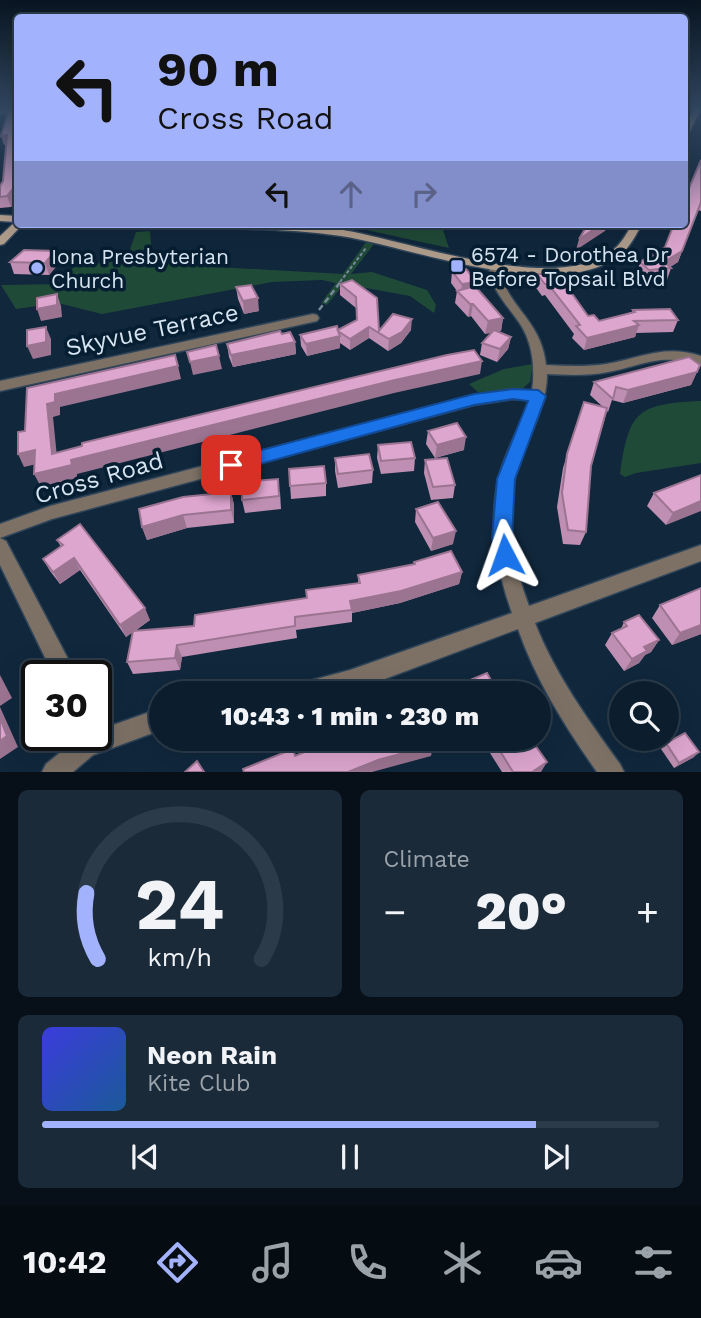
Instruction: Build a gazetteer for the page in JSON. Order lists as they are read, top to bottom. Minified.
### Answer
{"streets":{"street":["Skyvue Terrace","Cross Road"]},"places":{"transit":["6574 - Dorothea Dr Before Topsail Blvd"],"other":["Iona Presbyterian Church"]},"page":{"turn":["90 m","Cross Road"],"limit":"30","trip":"10:43 · 1 min · 230 m","tile":"Climate","heat":["−","20°","+"],"song":["Neon Rain","Kite Club"],"tabs":"10:42","gauge":["24","km/h"]}}
